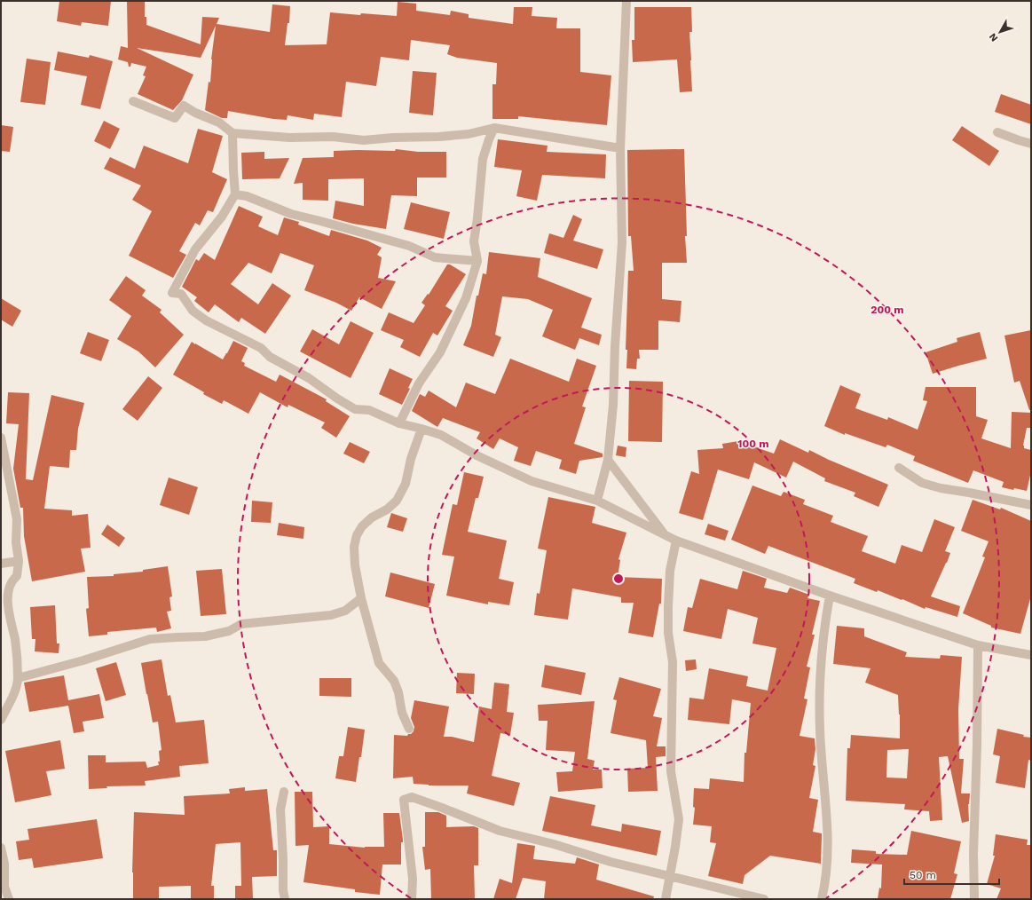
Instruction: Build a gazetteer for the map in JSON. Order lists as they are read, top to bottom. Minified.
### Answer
{"scale_bar":"50 m","north":"bottom left","rings":["200 m","100 m"]}
